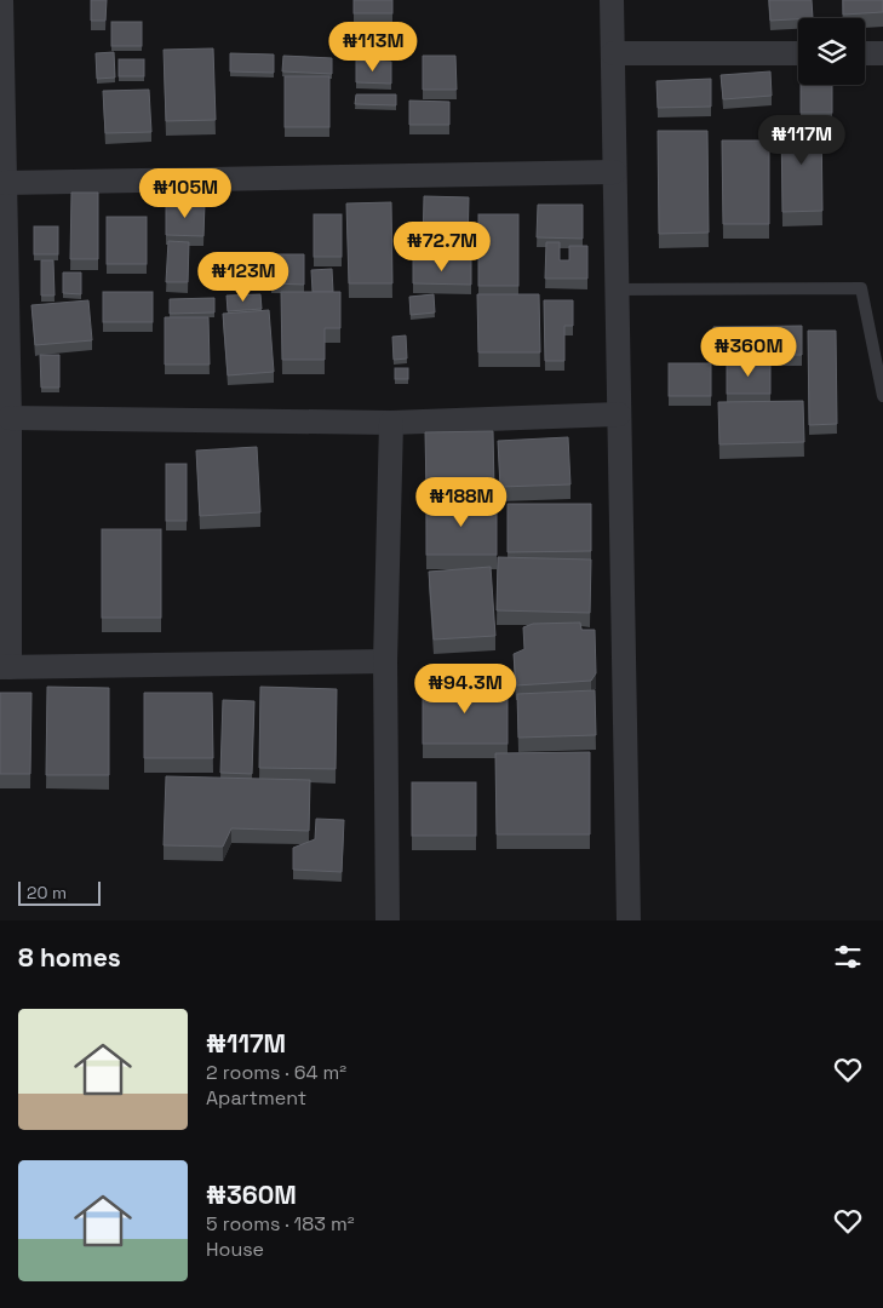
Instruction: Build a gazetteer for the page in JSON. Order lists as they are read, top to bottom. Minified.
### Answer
{"scale_bar":"20 m","page":{"price":["₦113M","₦117M","₦105M","₦72.7M","₦123M","₦360M","₦188M","₦94.3M"],"scale":"20 m","heading":"8 homes","list":[{"name":"₦117M","note":"2 rooms · 64 m² · Apartment"},{"name":"₦360M","note":"5 rooms · 183 m² · House"}]}}
